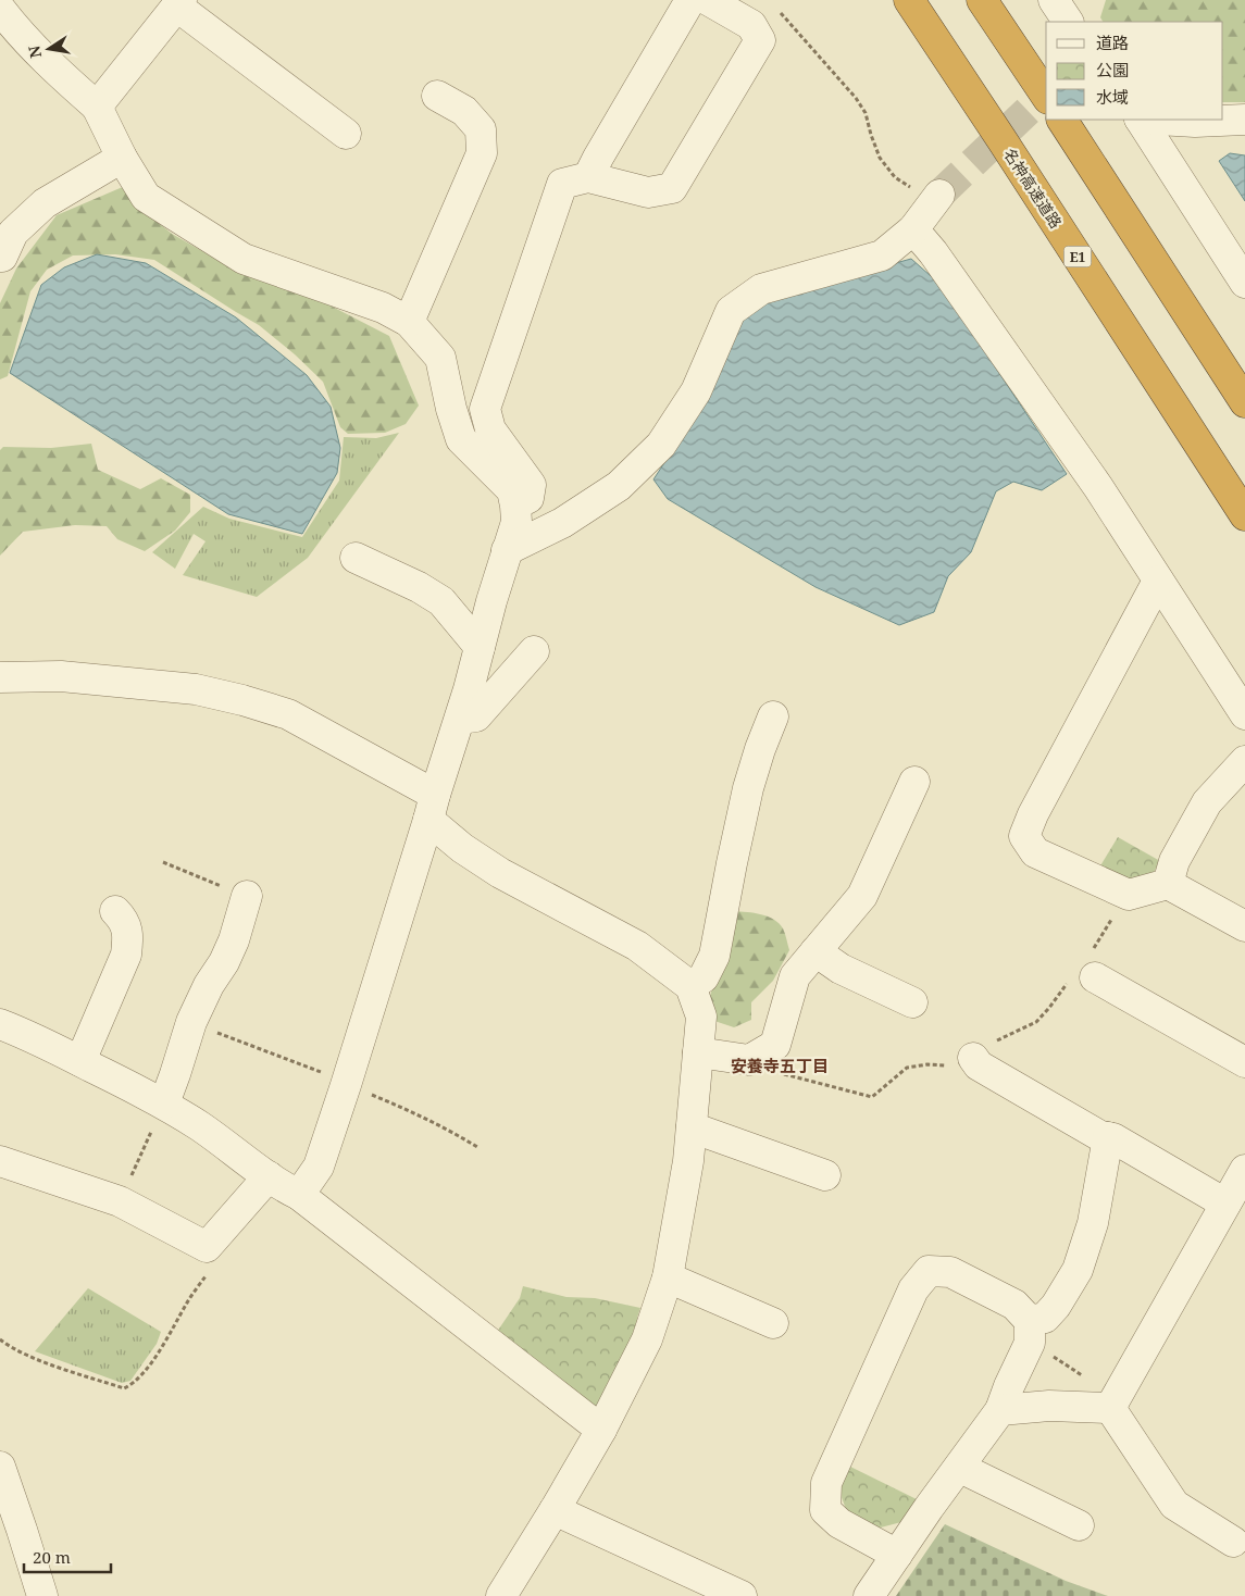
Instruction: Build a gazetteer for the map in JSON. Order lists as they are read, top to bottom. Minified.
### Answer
{"streets":{"highway":["名神高速道路","E1"]},"districts":["安養寺五丁目"],"legend":["道路","公園","水域"],"scale_bar":"20 m","north":"left"}
